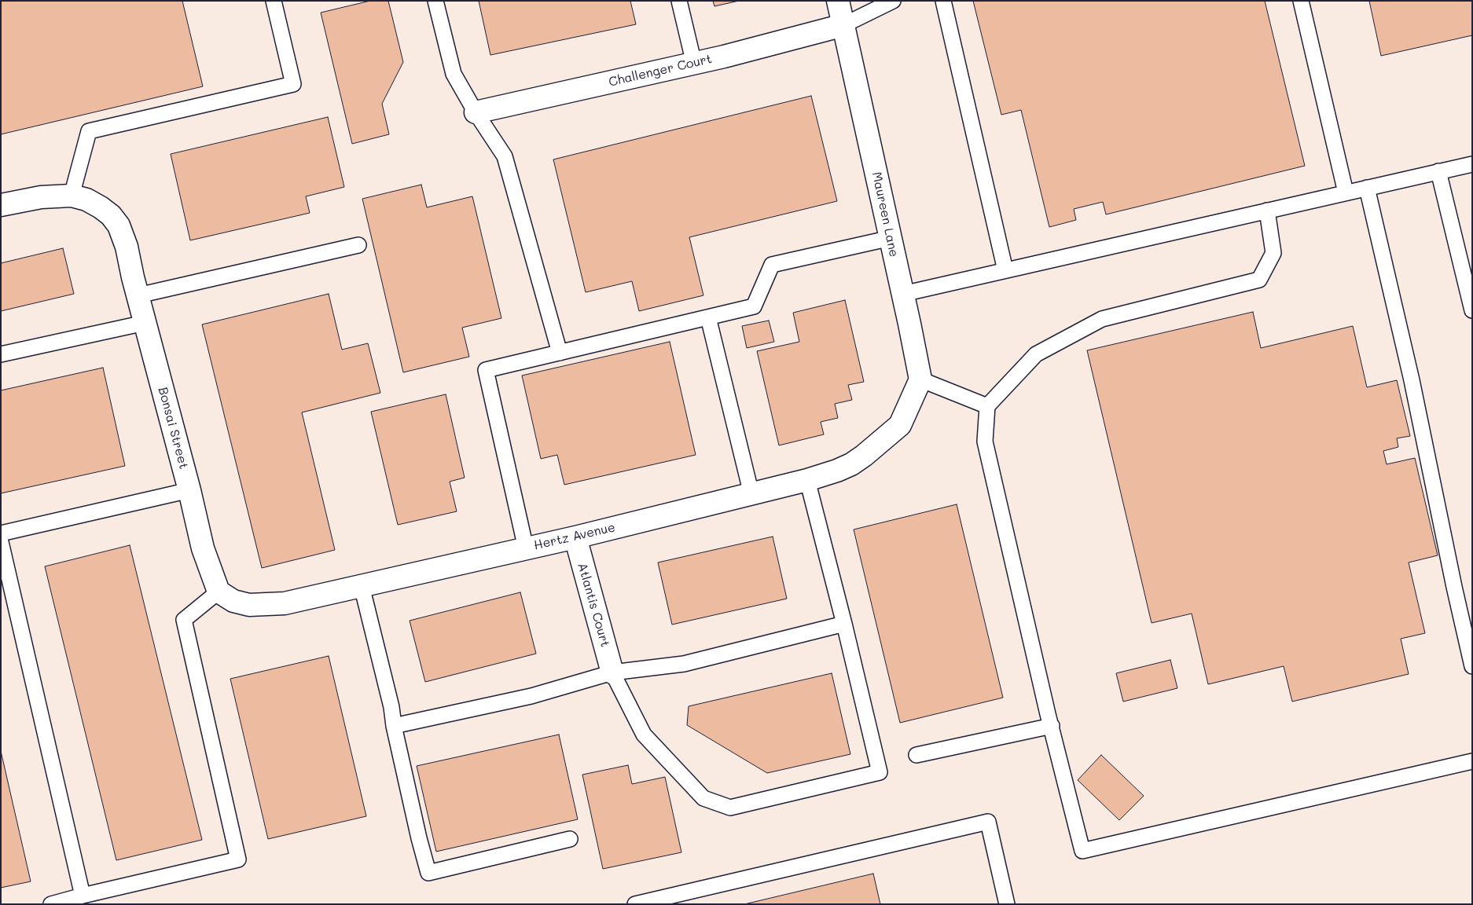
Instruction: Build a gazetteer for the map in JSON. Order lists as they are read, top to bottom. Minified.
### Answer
{"streets":{"street":["Challenger Court","Maureen Lane","Bonsai Street","Hertz Avenue","Atlantis Court"]},"crossings":[["Challenger Court","Maureen Lane"],["Maureen Lane","Hertz Avenue"],["Bonsai Street","Hertz Avenue"],["Hertz Avenue","Atlantis Court"]]}
